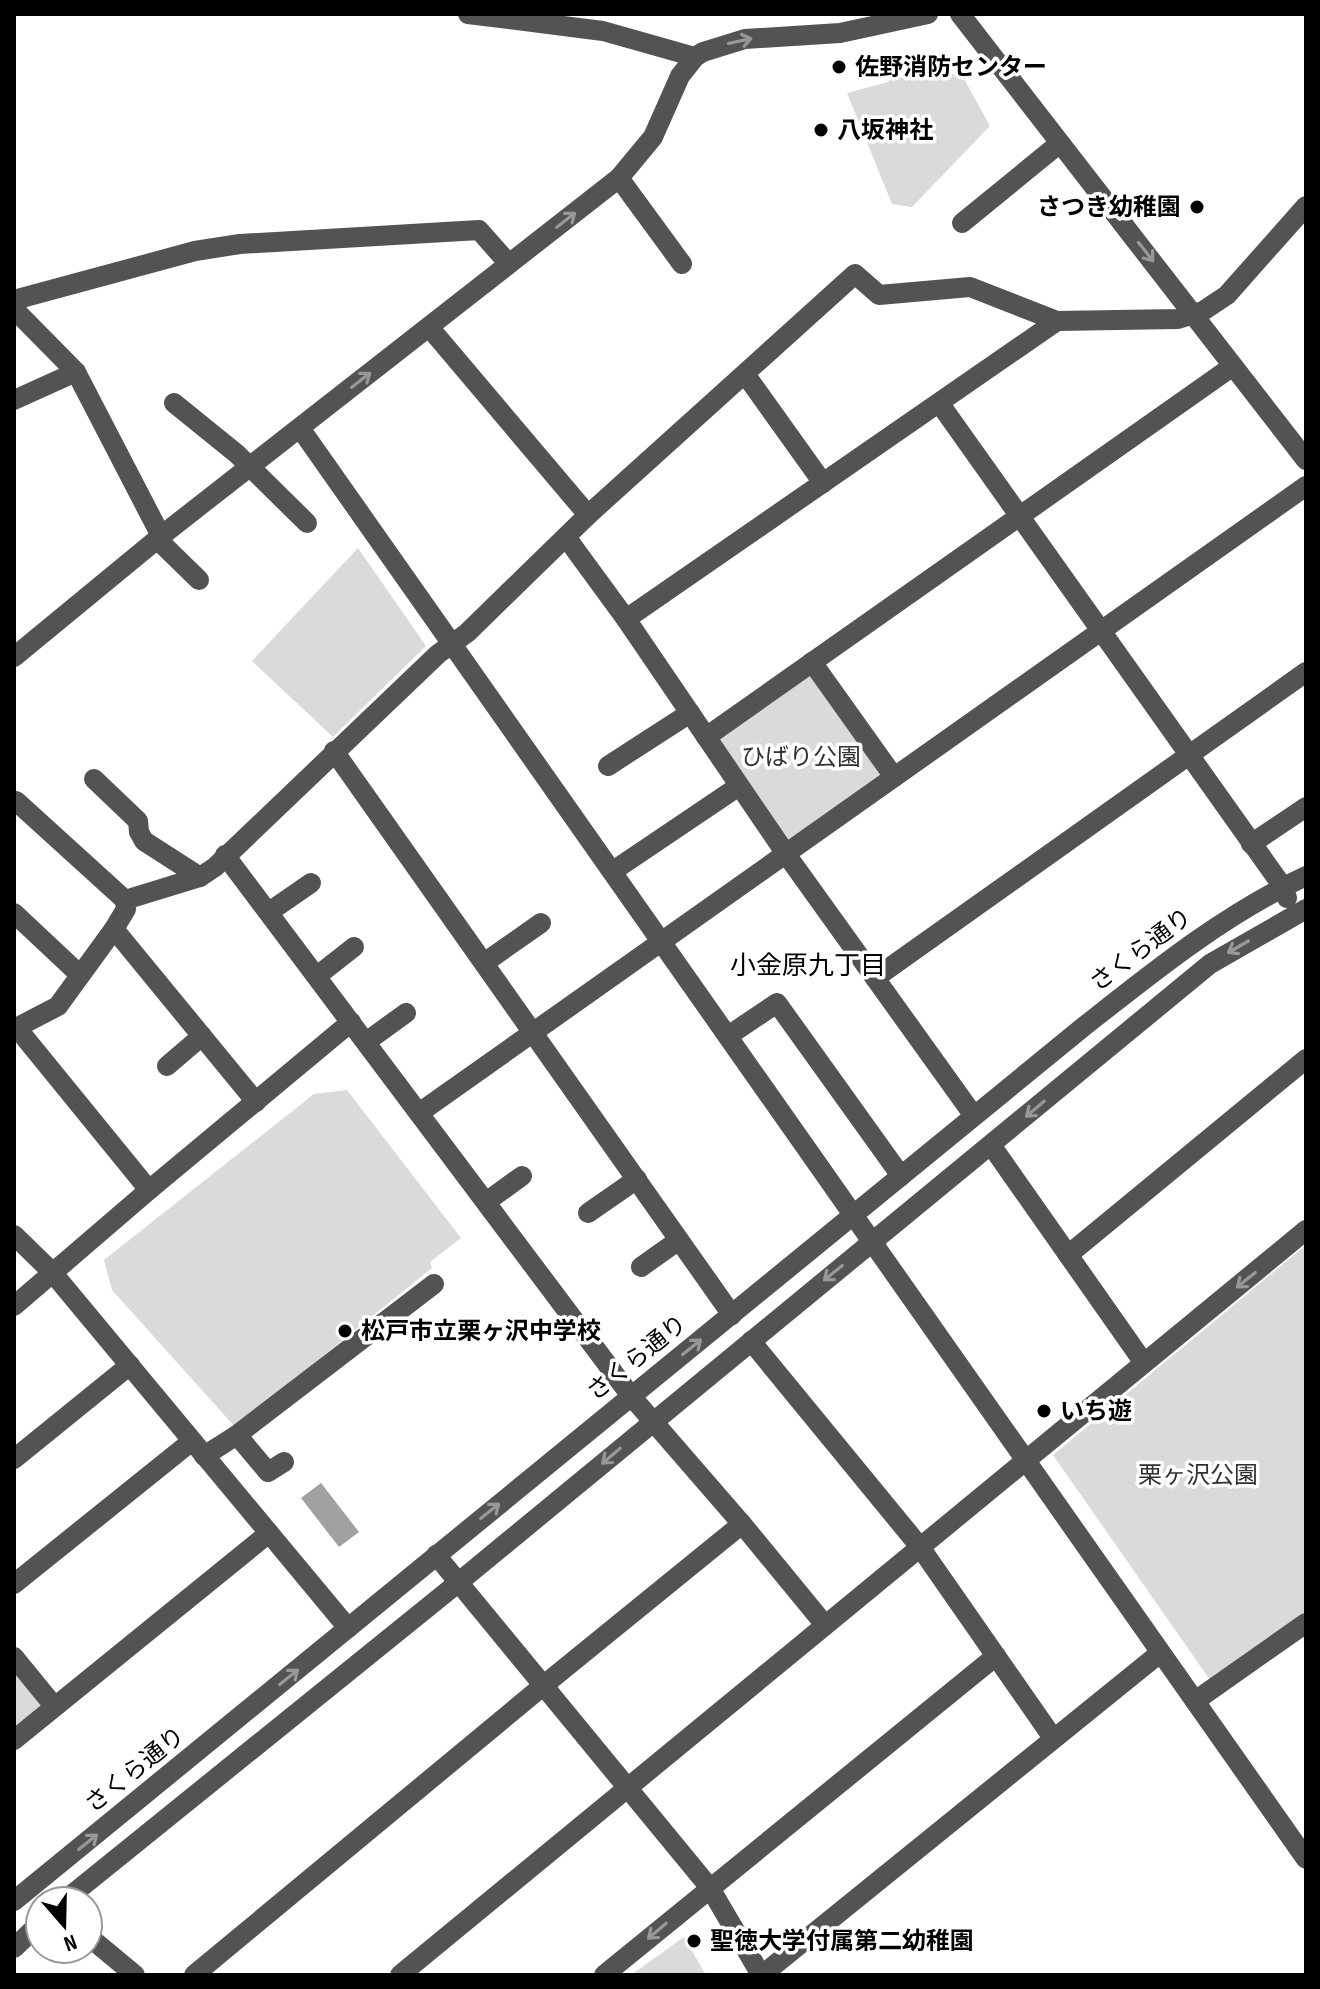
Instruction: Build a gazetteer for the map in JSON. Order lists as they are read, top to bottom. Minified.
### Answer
{"streets":{"street":["さくら通り"]},"districts":["小金原九丁目"],"parks":["ひばり公園","栗ヶ沢公園"],"places":["佐野消防センター","八坂神社","さつき幼稚園","松戸市立栗ヶ沢中学校","いち遊","聖徳大学付属第二幼稚園"],"north":"bottom"}
